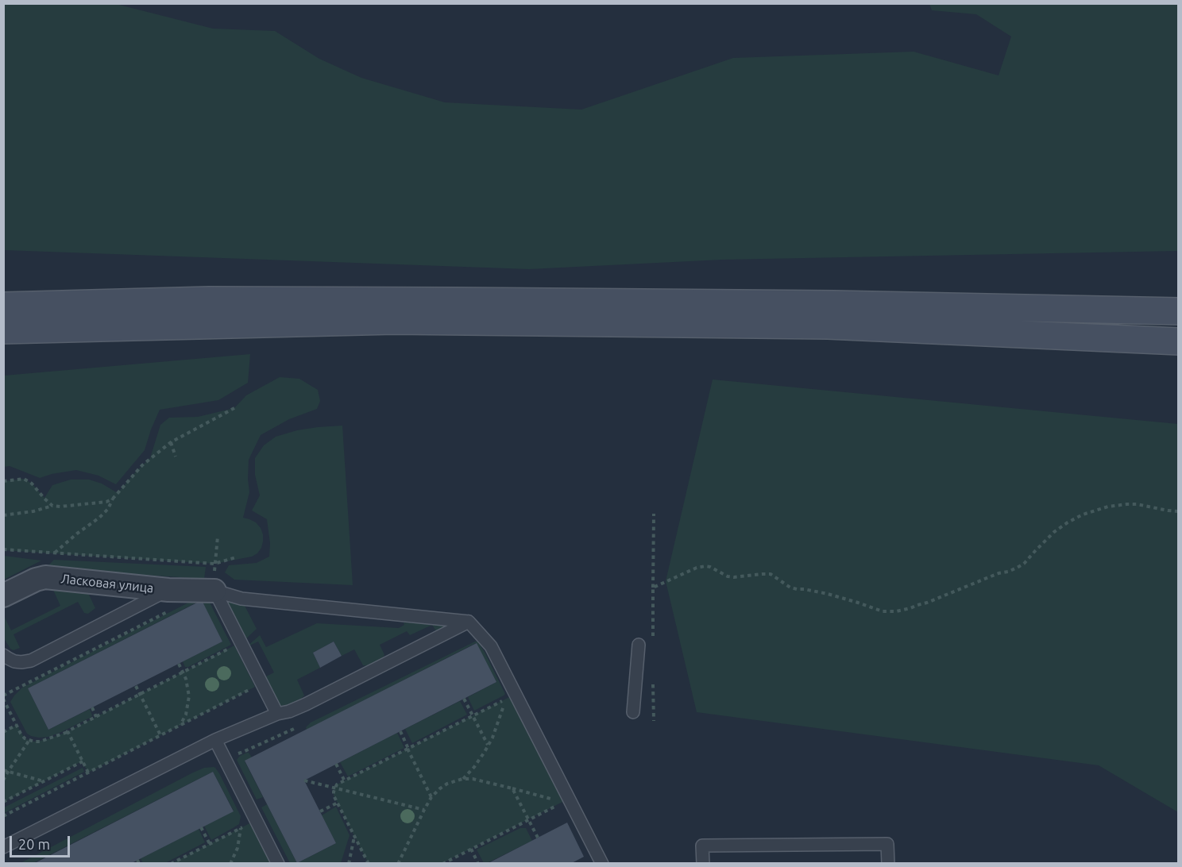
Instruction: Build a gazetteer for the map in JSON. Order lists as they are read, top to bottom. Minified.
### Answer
{"streets":{"street":["Ласковая улица"]},"scale_bar":"20 m"}
